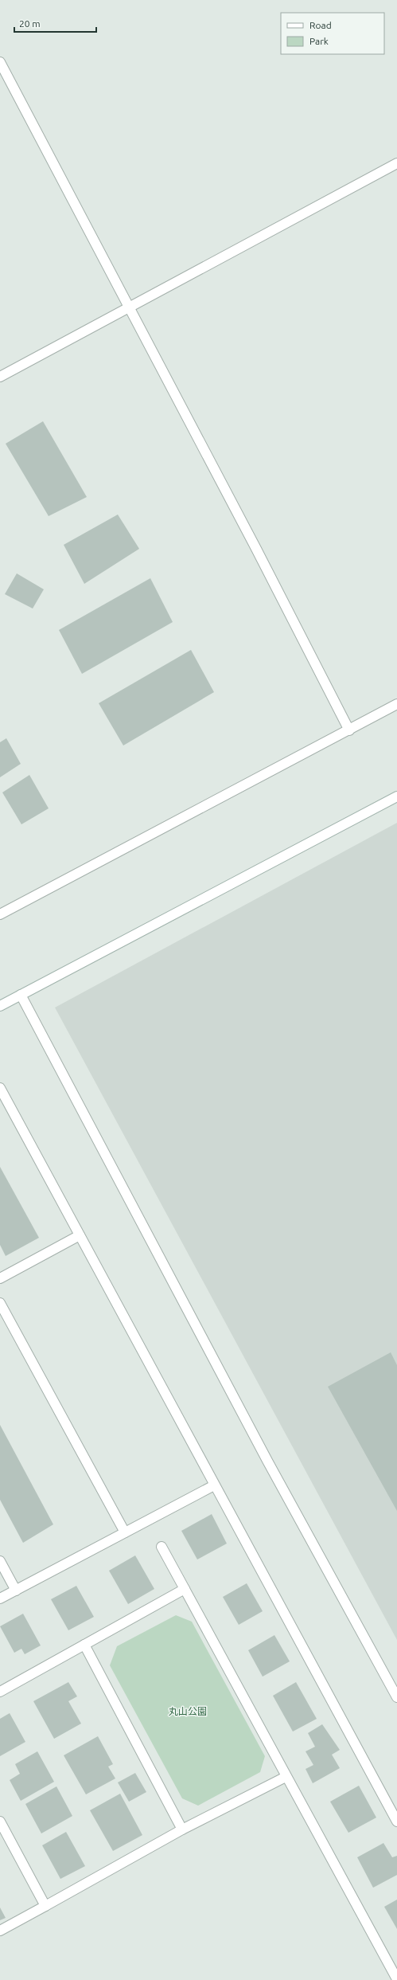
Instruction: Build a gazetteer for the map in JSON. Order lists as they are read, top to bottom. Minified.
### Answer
{"parks":["丸山公園"],"legend":["Road","Park"],"scale_bar":"20 m"}
